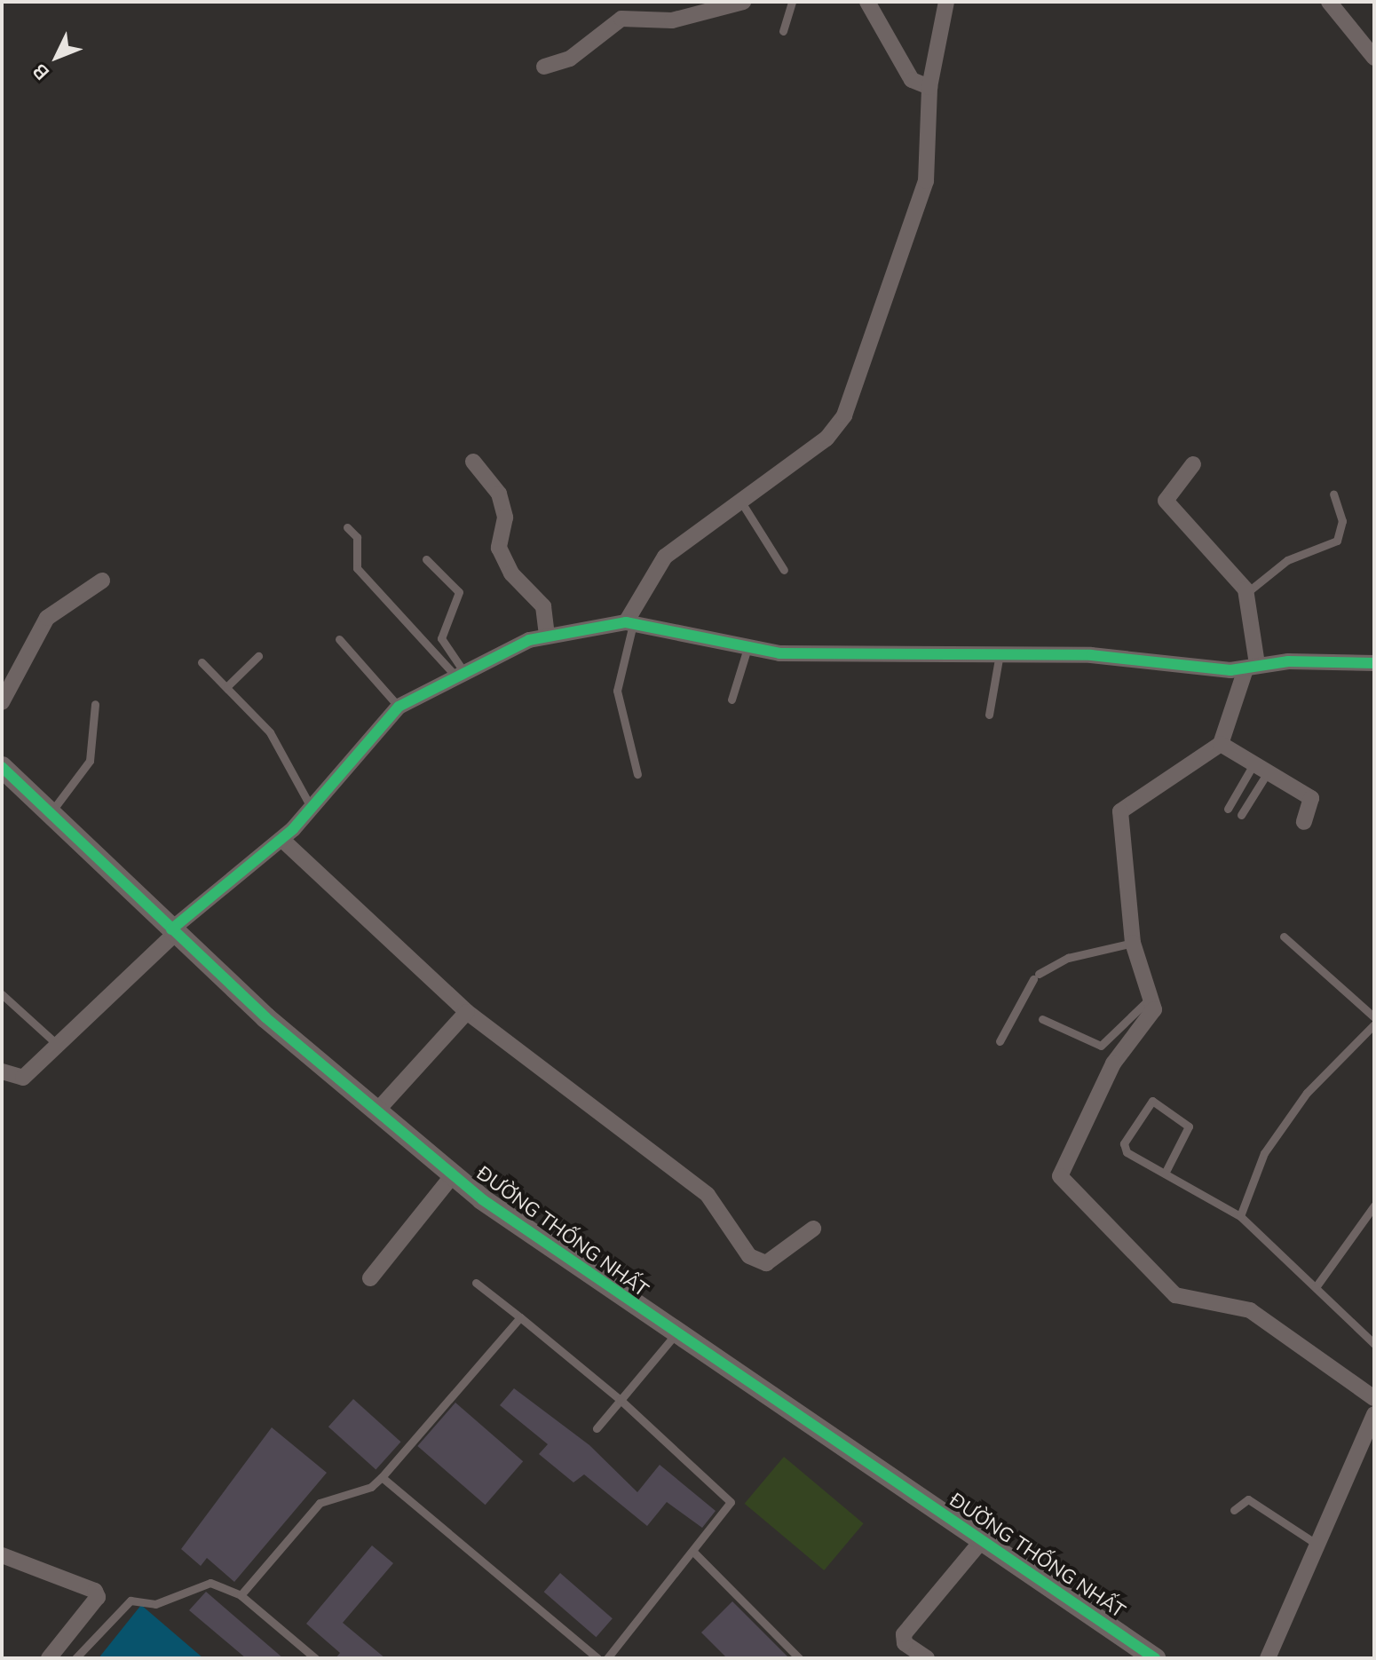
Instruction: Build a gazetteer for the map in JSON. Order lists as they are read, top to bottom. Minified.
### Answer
{"streets":{"street":["ĐƯỜNG THỐNG NHẤT"]},"north":"bottom left"}
